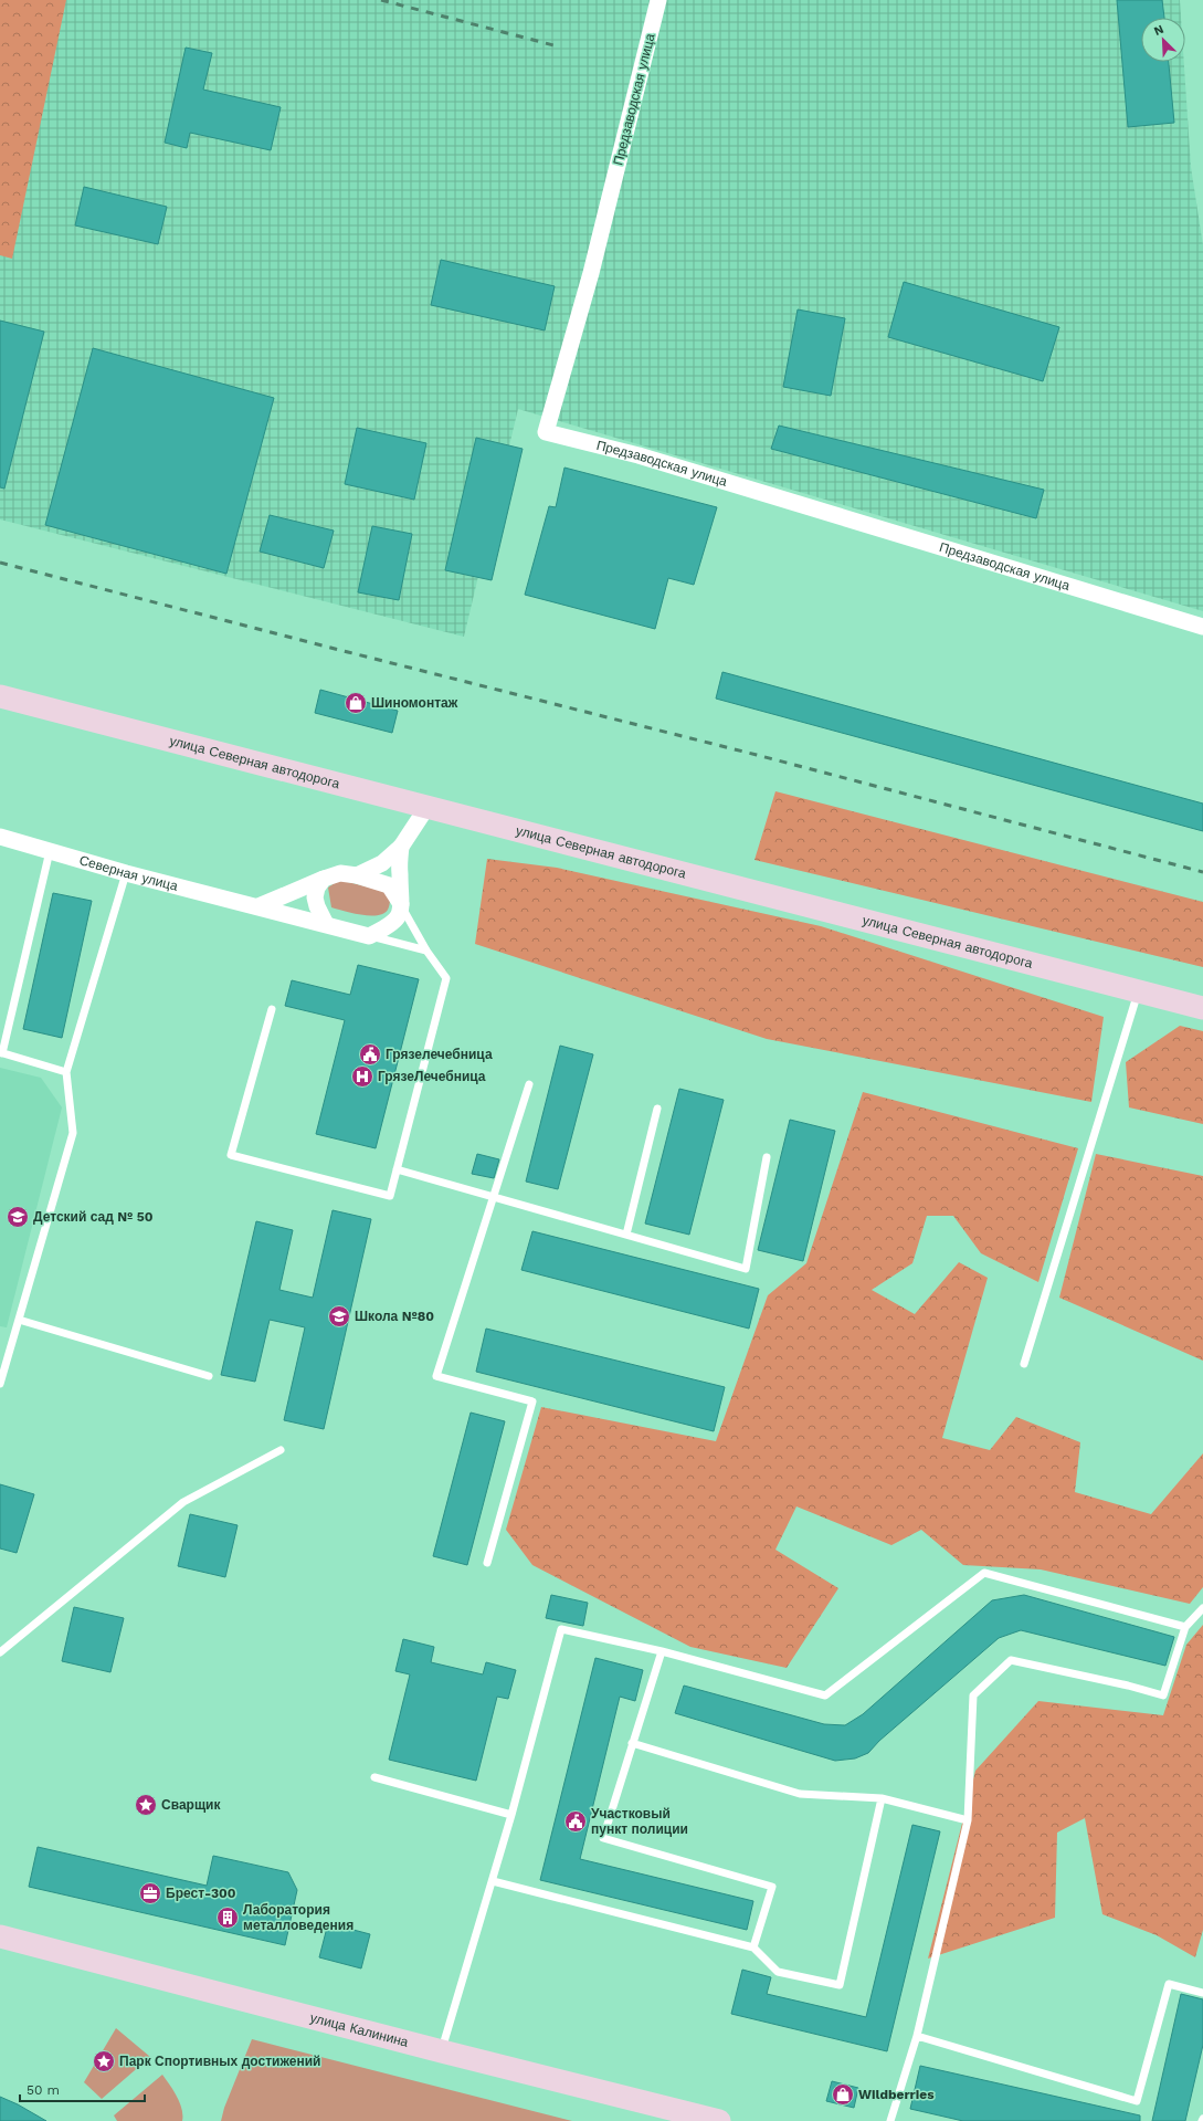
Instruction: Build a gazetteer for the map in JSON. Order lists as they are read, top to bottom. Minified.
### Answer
{"streets":{"main road":["улица Северная автодорога","улица Калинина"],"street":["Предзаводская улица","Северная улица"]},"places":{"shop":["Шиномонтаж","Wildberries"],"public building":["Грязелечебница","Участковый пункт полиции"],"hospital":["ГрязеЛечебница"],"school or university":["Детский сад № 50","Школа №80"],"place":["Сварщик","Парк Спортивных достижений"],"office":["Брест-300"],"building":["Лаборатория металловедения"]},"scale_bar":"50 m","north":"top left"}
